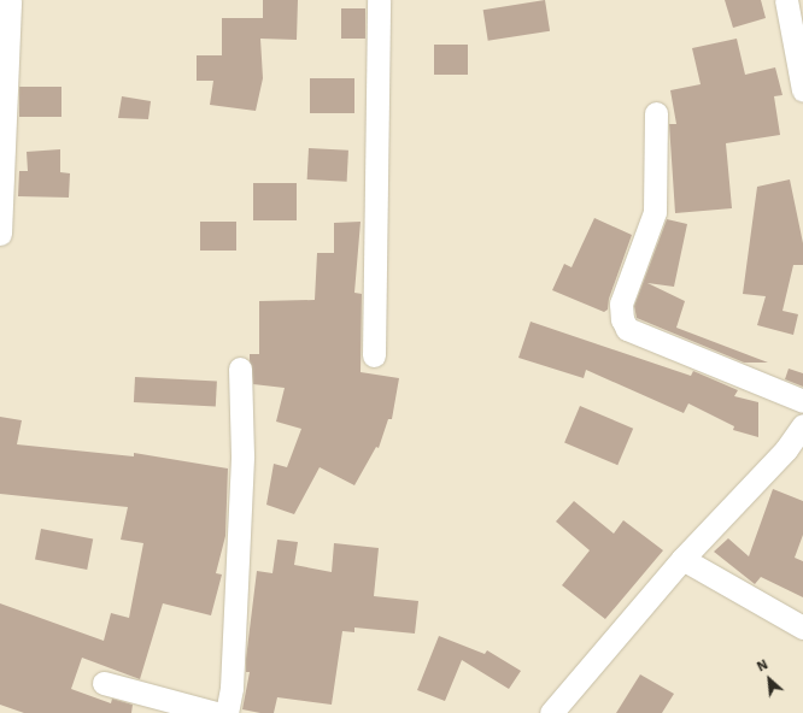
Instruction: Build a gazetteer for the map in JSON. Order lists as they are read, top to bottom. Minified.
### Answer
{"north":"top left"}
